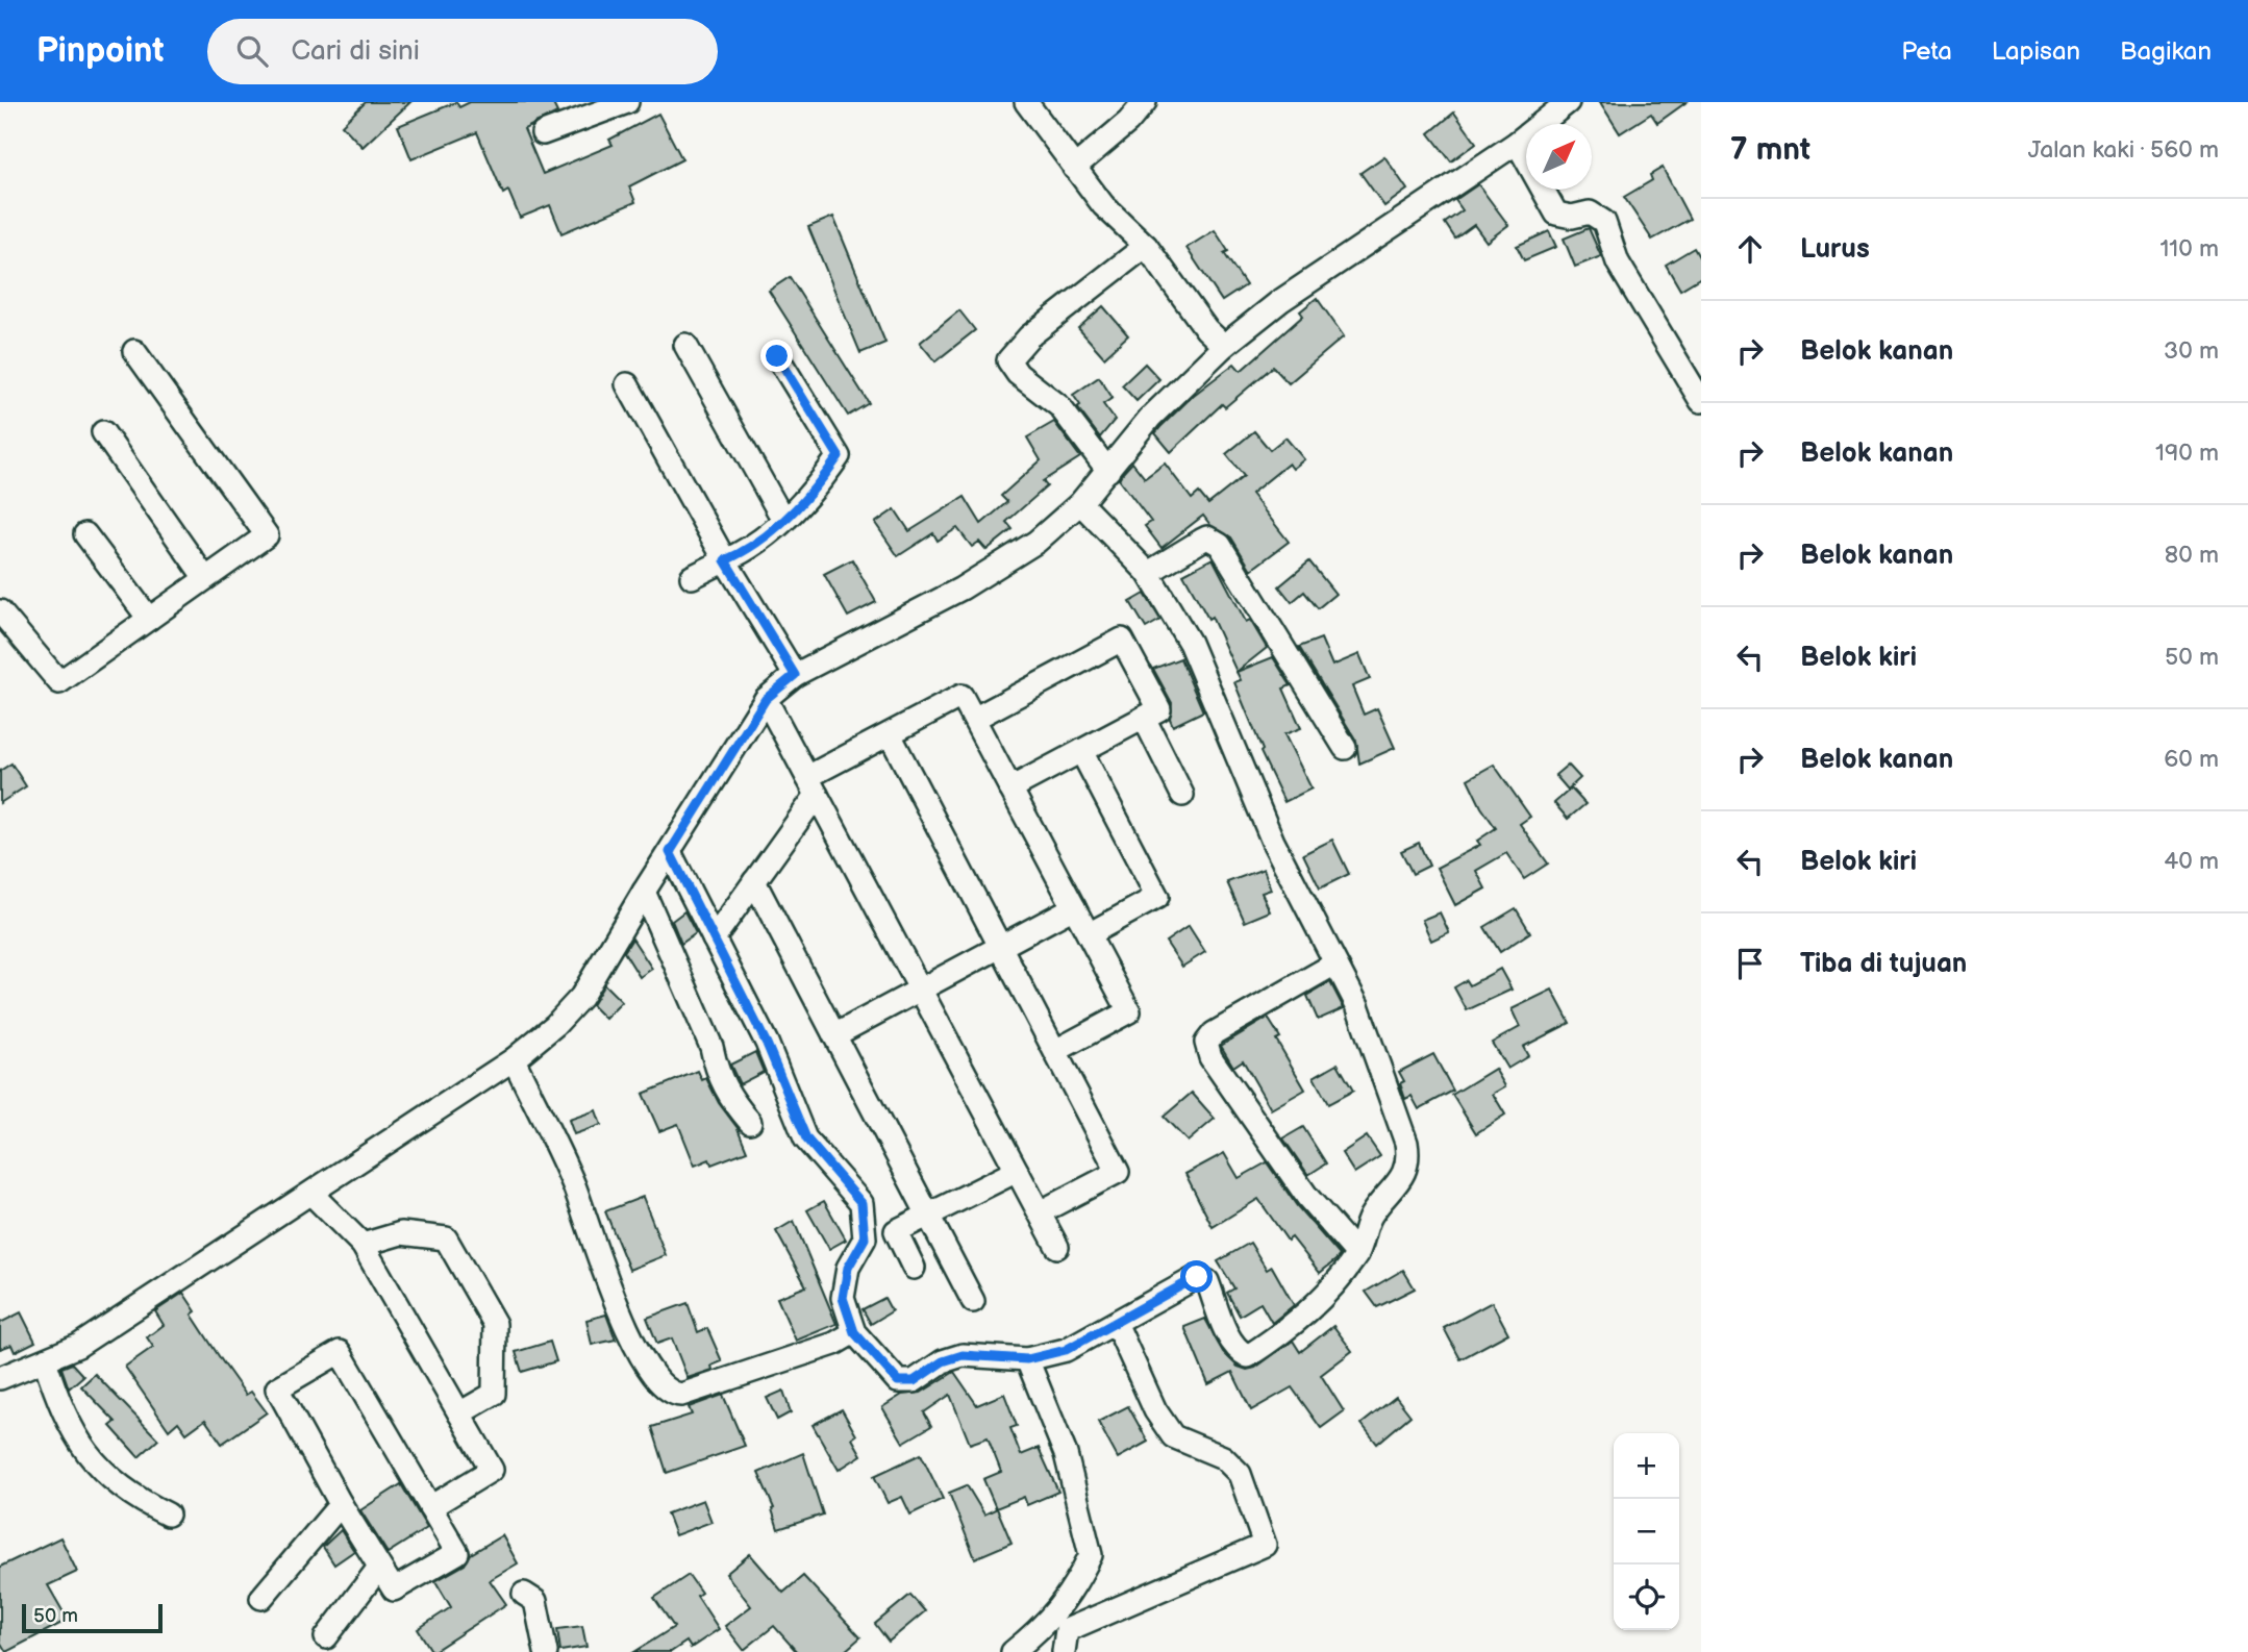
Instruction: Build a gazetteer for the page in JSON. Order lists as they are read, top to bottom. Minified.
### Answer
{"scale_bar":"50 m","north":"top right","page":{"header":"Pinpoint","search":"Cari di sini","nav":["Peta","Lapisan","Bagikan"],"heading":["7 mnt","Jalan kaki · 560 m"],"list":[["Lurus","110 m"],["Belok kanan","30 m"],["Belok kanan","190 m"],["Belok kanan","80 m"],["Belok kiri","50 m"],["Belok kanan","60 m"],["Belok kiri","40 m"],"Tiba di tujuan"],"map_buttons":["+","−"],"scale":"50 m"}}
